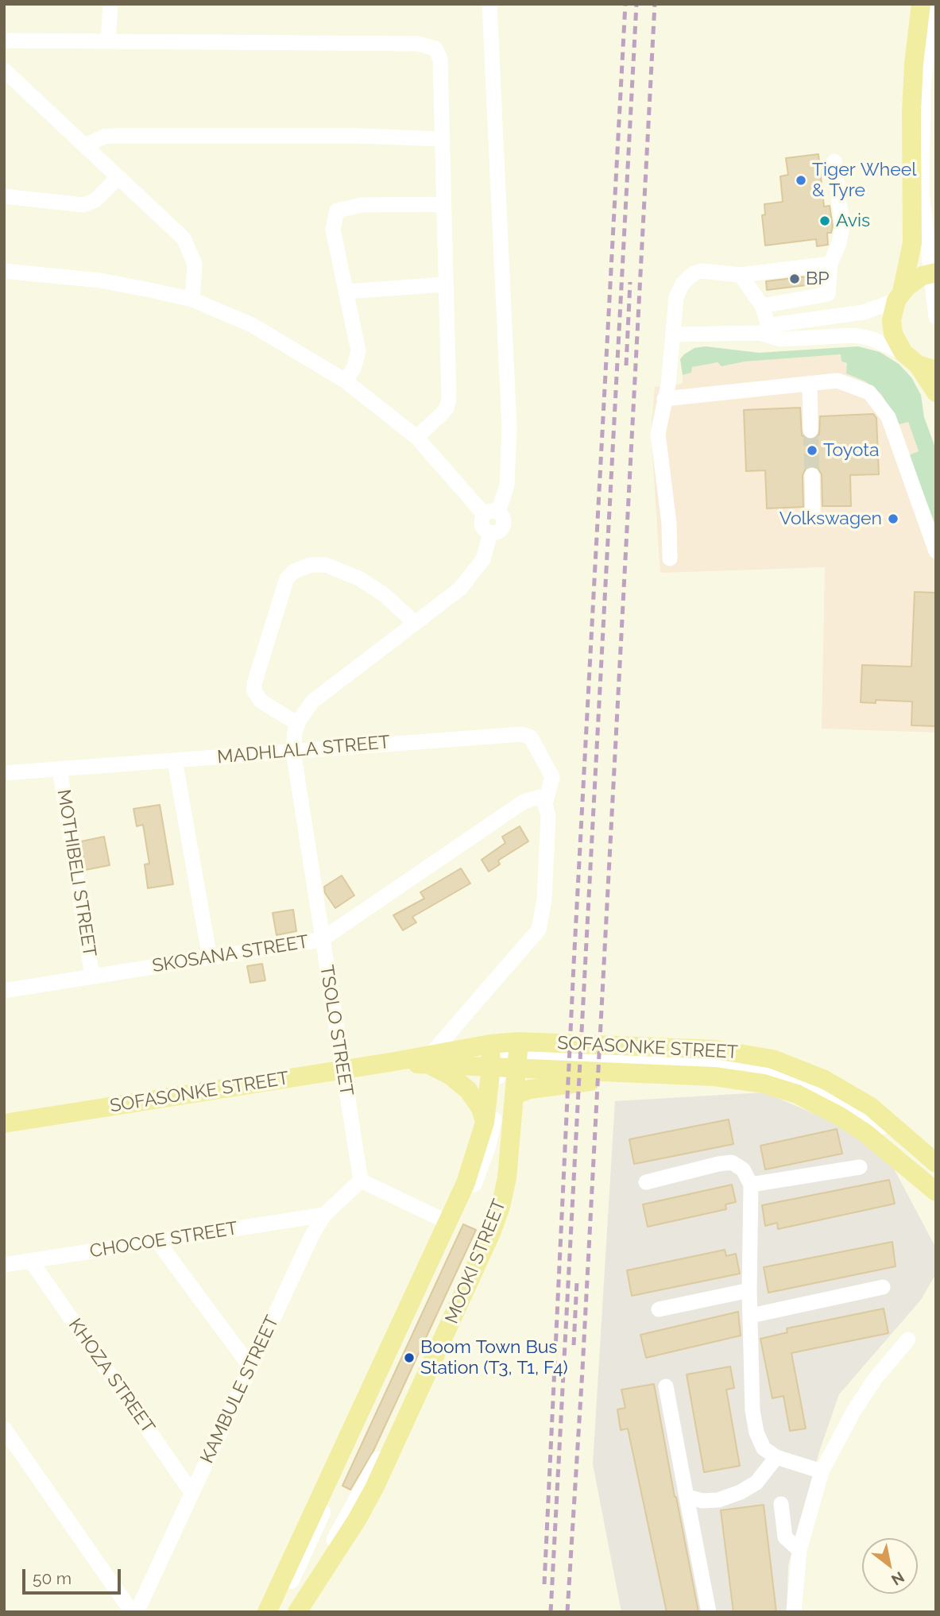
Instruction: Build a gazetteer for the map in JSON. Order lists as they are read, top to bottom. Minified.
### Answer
{"streets":{"main road":["SOFASONKE STREET","MOOKI STREET"],"street":["MADHLALA STREET","MOTHIBELI STREET","SKOSANA STREET","TSOLO STREET","CHOCOE STREET","KHOZA STREET","KAMBULE STREET"]},"crossings":[["MADHLALA STREET","MOTHIBELI STREET"],["MADHLALA STREET","SKOSANA STREET"],["MADHLALA STREET","TSOLO STREET"],["MADHLALA STREET","SOFASONKE STREET"],["MOTHIBELI STREET","SKOSANA STREET"],["SKOSANA STREET","TSOLO STREET"],["TSOLO STREET","SOFASONKE STREET"],["TSOLO STREET","KAMBULE STREET"],["SOFASONKE STREET","MOOKI STREET"],["CHOCOE STREET","KHOZA STREET"],["CHOCOE STREET","KAMBULE STREET"],["KHOZA STREET","KAMBULE STREET"]],"places":["Tiger Wheel & Tyre","Avis","BP","Toyota","Volkswagen","Boom Town Bus Station (T3, T1, F4)"],"scale_bar":"50 m","north":"bottom right"}
